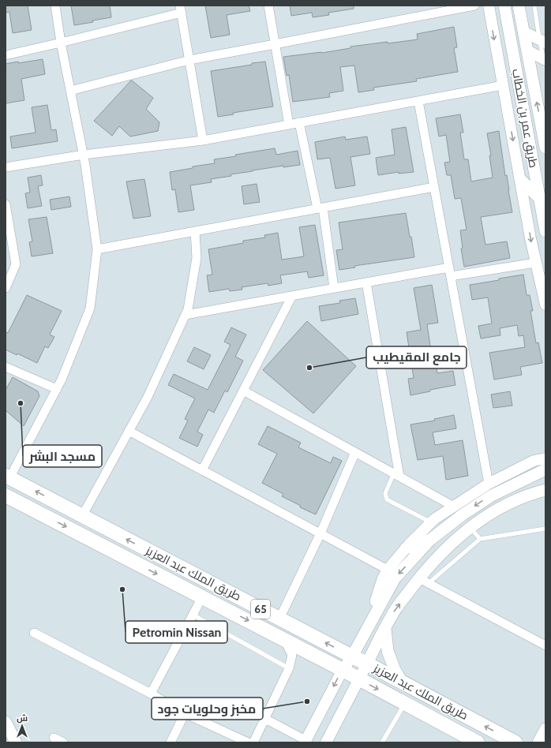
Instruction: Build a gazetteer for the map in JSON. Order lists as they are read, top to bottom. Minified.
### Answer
{"streets":{"highway":["طريق الملك عبد العزيز","65"],"main road":["طريق عمر بن الخطاب"]},"places":["جامع المقيطيب","مسجد البشر","Petromin Nissan","مخبز وحلويات جود"],"north":"top"}
